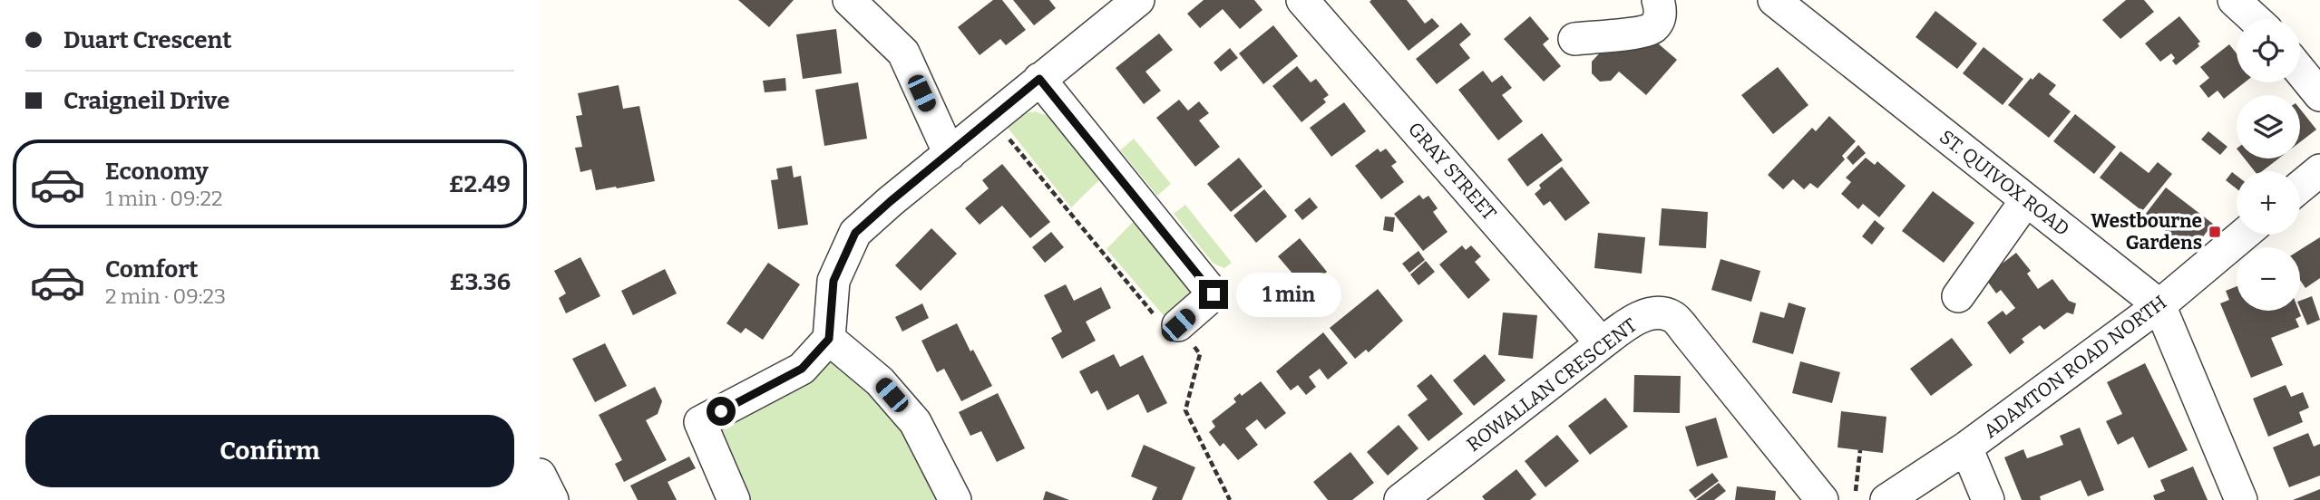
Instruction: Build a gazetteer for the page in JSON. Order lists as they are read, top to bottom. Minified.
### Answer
{"streets":{"street":["GRAY STREET","ST. QUIVOX ROAD","ADAMTON ROAD NORTH","ROWALLAN CRESCENT"]},"crossings":[["GRAY STREET","ROWALLAN CRESCENT"],["ST. QUIVOX ROAD","ADAMTON ROAD NORTH"]],"places":{"transit":["Westbourne Gardens"]},"page":{"banner":["Duart Crescent","Craigneil Drive"],"map_buttons":["+","−"],"list":[{"name":"Economy","note":"1 min · 09:22","value":"£2.49"},{"name":"Comfort","note":"2 min · 09:23","value":"£3.36"}],"bubble":"1 min","buttons":"Confirm"}}
